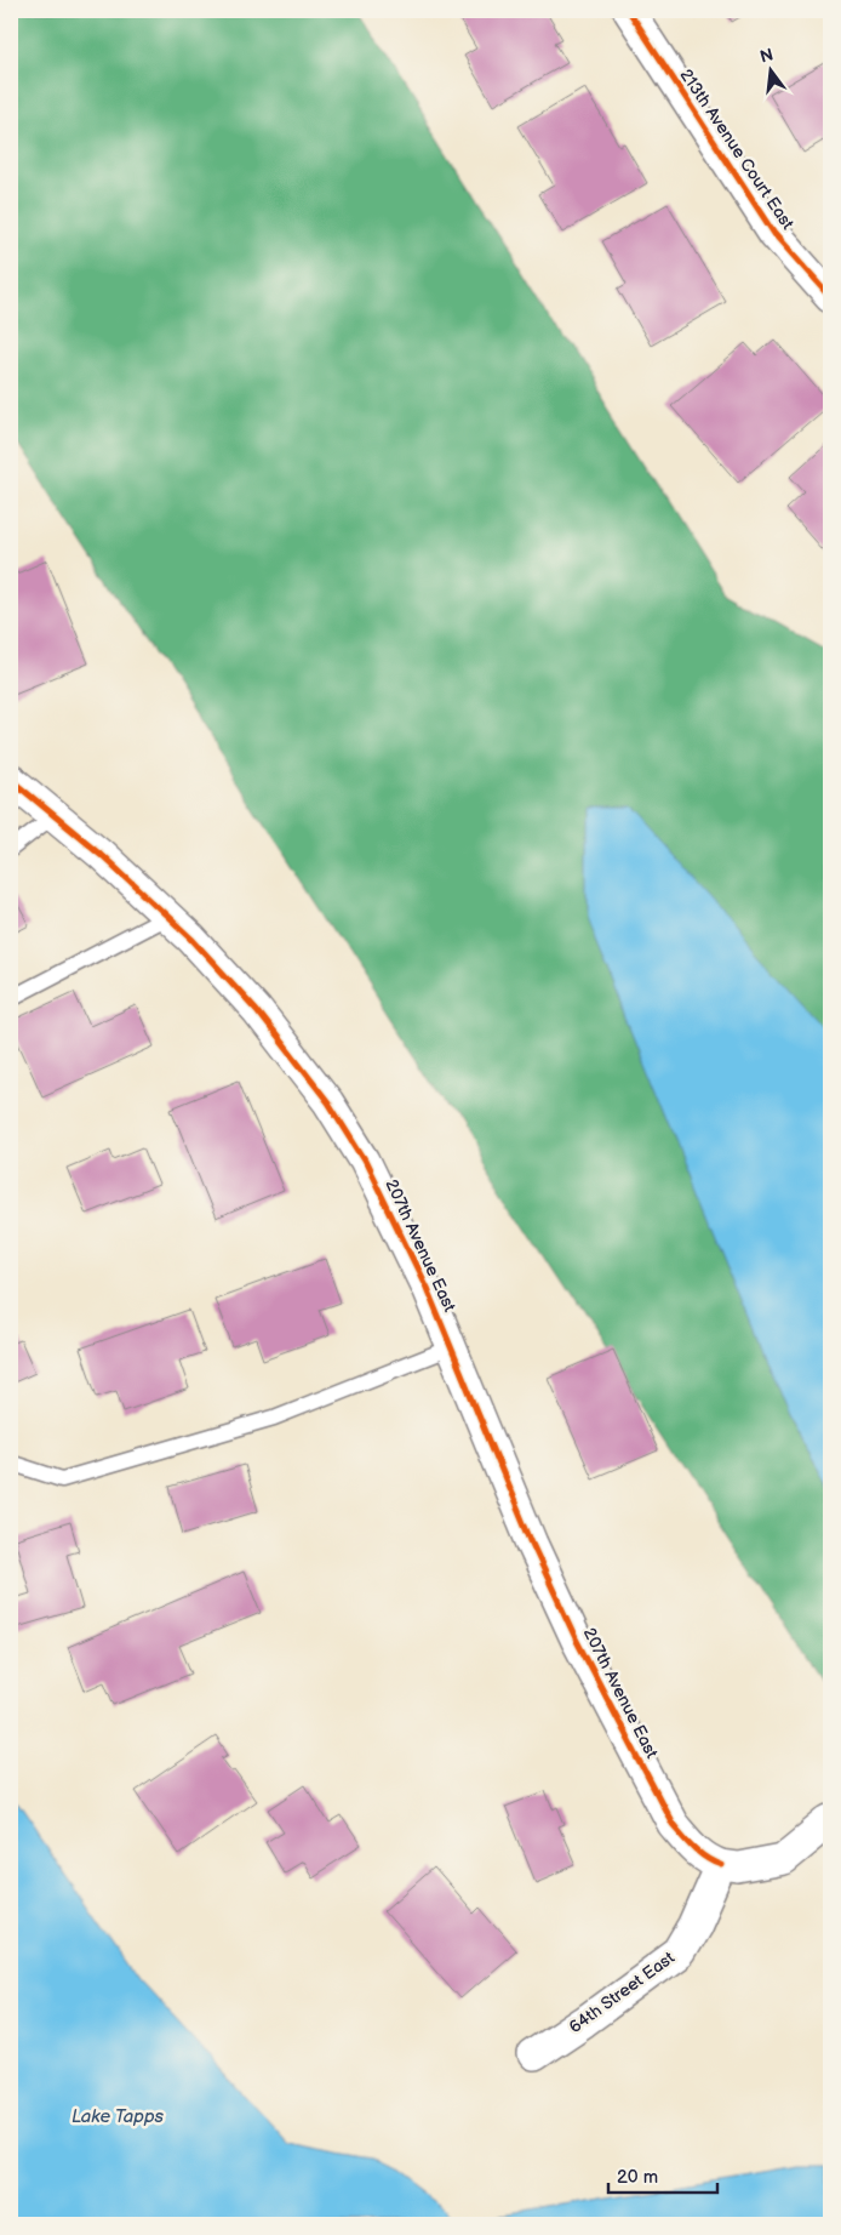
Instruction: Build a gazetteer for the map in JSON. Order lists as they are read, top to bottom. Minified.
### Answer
{"streets":{"street":["213th Avenue Court East","207th Avenue East","64th Street East"]},"crossings":[["207th Avenue East","64th Street East"]],"water":["Lake Tapps"],"scale_bar":"20 m","north":"top"}
